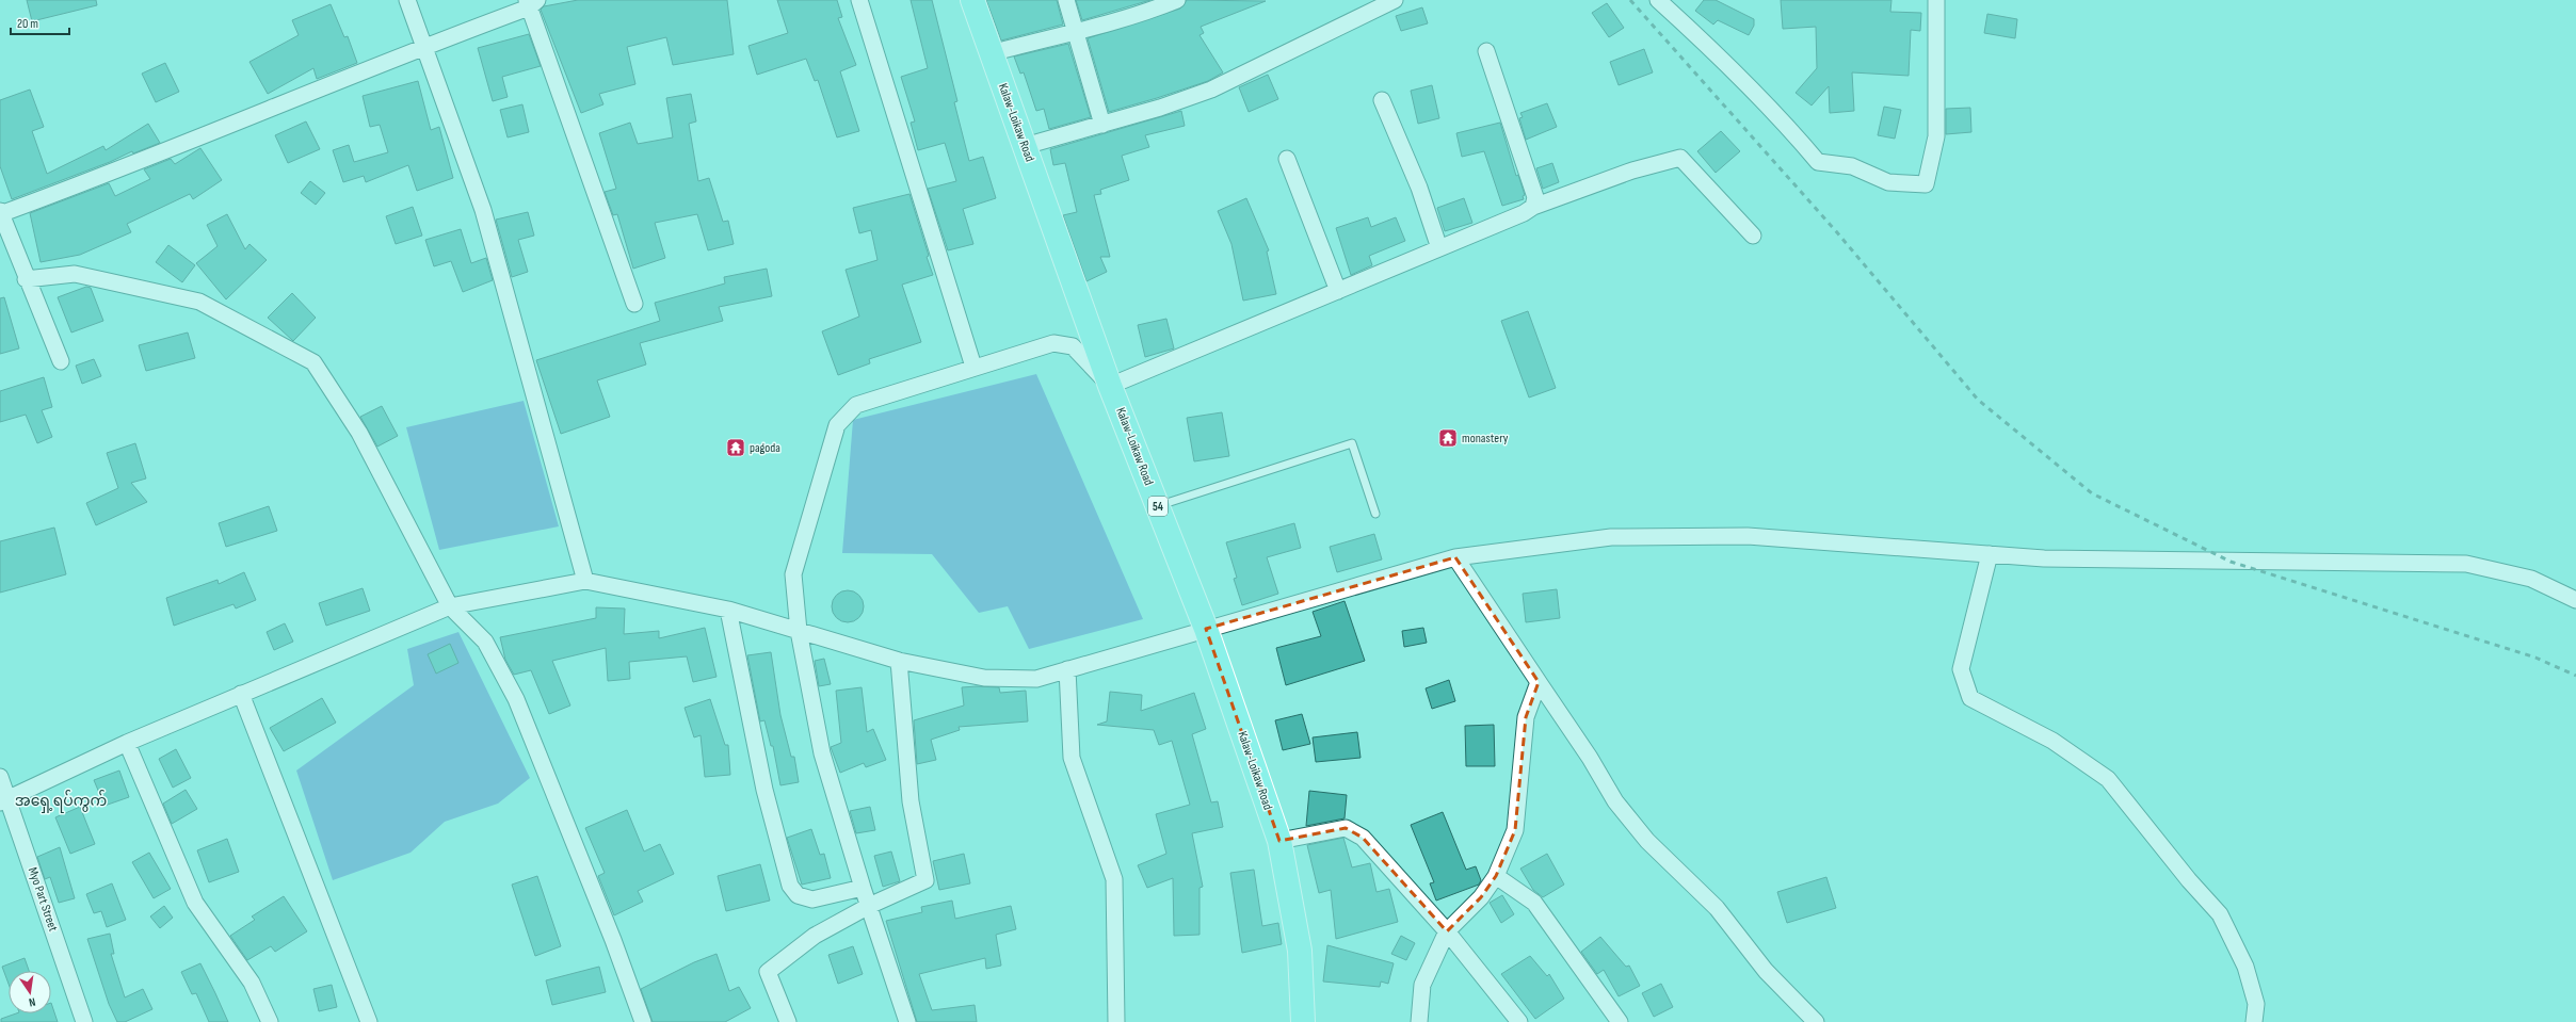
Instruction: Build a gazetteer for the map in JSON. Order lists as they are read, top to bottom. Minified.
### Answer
{"streets":{"main road":["Kalaw-Loikaw Road","54"],"street":["Myo Part Street"]},"districts":["အရှေ့ရပ်ကွက်"],"places":{"temple":["monastery","pagoda"]},"scale_bar":"20 m","north":"bottom"}
